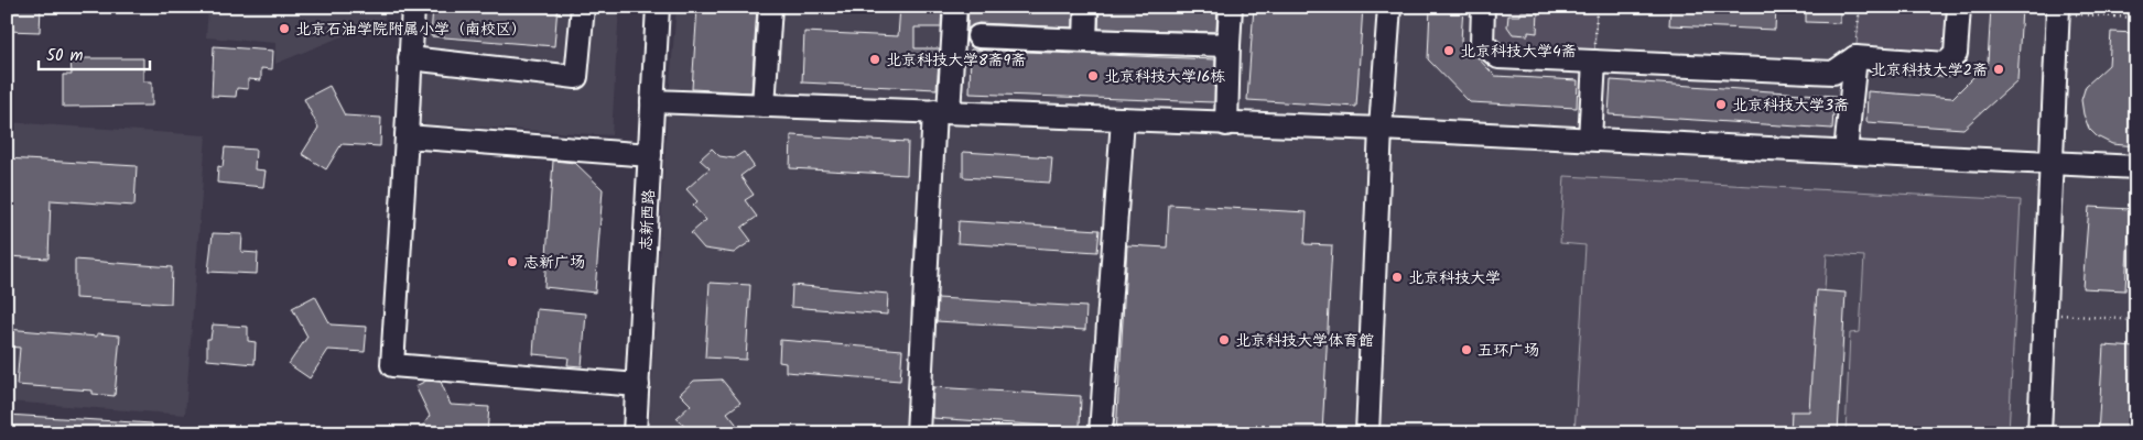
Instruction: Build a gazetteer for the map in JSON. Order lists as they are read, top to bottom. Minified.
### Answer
{"streets":{"street":["志新西路"]},"places":["北京石油学院附属小学（南校区）","北京科技大学4斋","北京科技大学8斋9斋","北京科技大学2斋","北京科技大学16栋","北京科技大学3斋","志新广场","北京科技大学","北京科技大学体育館","五环广场"],"scale_bar":"50 m"}
